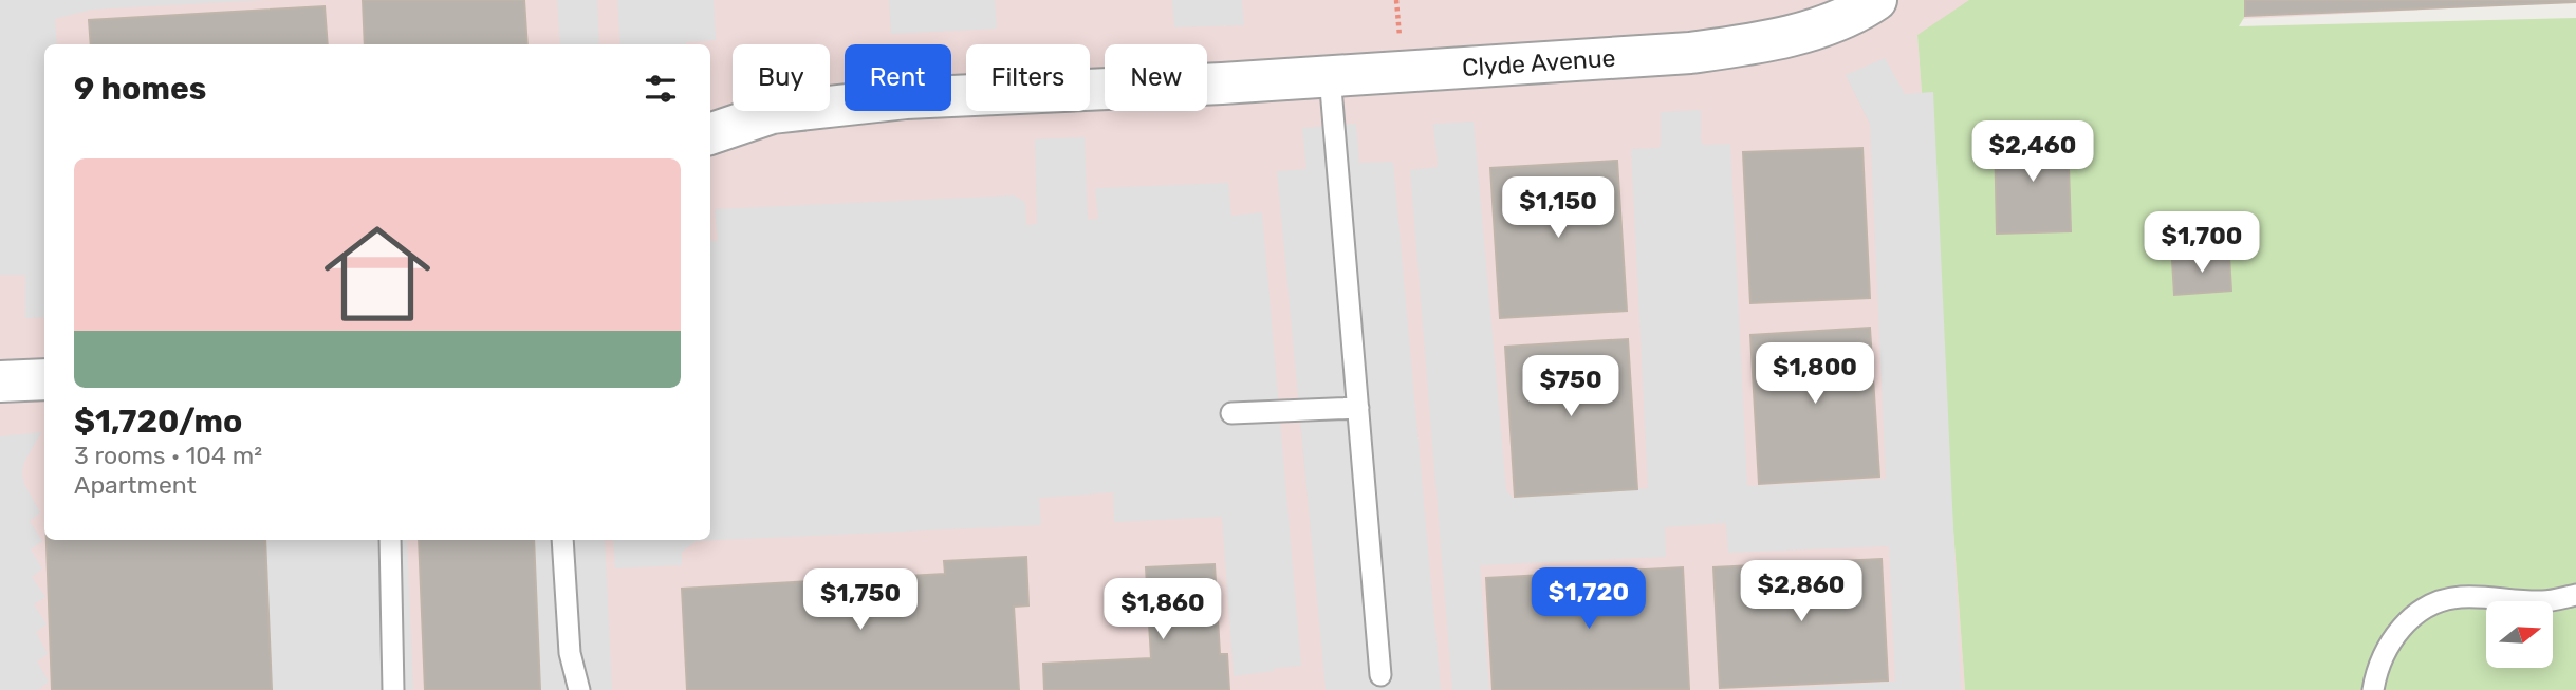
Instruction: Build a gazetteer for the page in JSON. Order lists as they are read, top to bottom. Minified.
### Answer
{"streets":{"street":["Clyde Avenue"]},"north":"right","page":{"chip":["Buy","Rent","Filters","New"],"heading":"9 homes","price":["$2,460","$1,150","$1,700","$1,800","$750","$2,860","$1,720","$1,750","$1,860"],"list":[{"name":"$1,720/mo","note":"3 rooms · 104 m² · Apartment"}]}}
